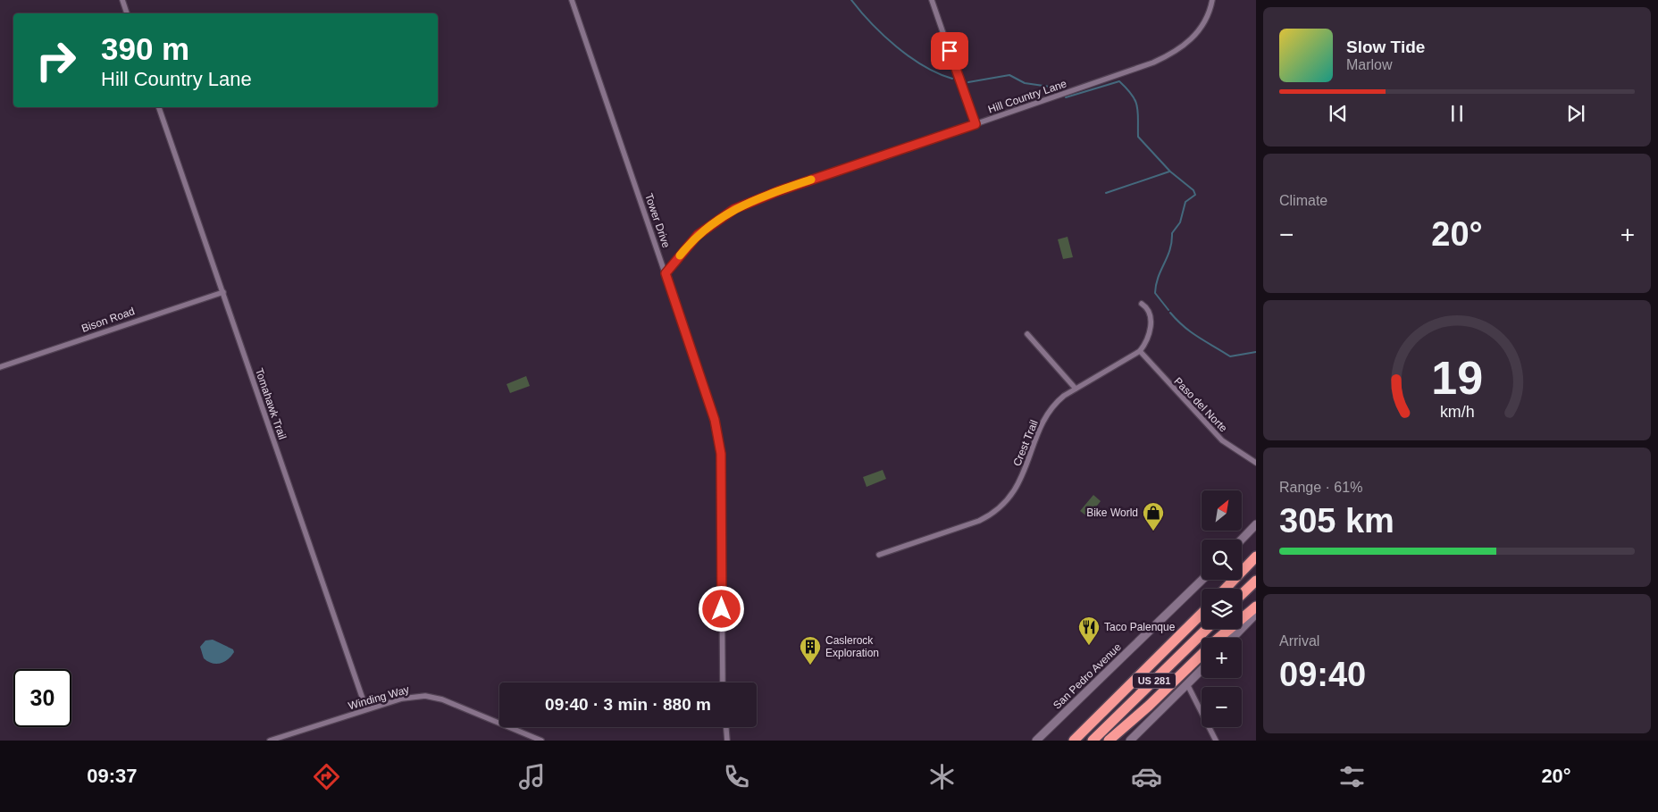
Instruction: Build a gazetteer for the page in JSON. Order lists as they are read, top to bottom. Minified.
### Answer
{"streets":{"highway":["US 281"],"main road":["San Pedro Avenue"],"street":["Hill Country Lane","Tower Drive","Bison Road","Tomahawk Trail","Paso del Norte","Crest Trail","Winding Way"]},"crossings":[["Hill Country Lane","Tower Drive"],["Bison Road","Tomahawk Trail"],["Tomahawk Trail","Winding Way"],["Paso del Norte","Crest Trail"]],"places":{"shop":["Bike World"],"restaurant":["Taco Palenque"],"building":["Caslerock Exploration"]},"north":"top right","page":{"turn":["390 m","Hill Country Lane"],"song":["Slow Tide","Marlow"],"tile":["Climate",["Range · 61%","305 km"],["Arrival","09:40"]],"heat":["−","20°","+"],"map_buttons":["+","−"],"limit":"30","trip":"09:40 · 3 min · 880 m","tabs":["09:37","20°"],"gauge":["19","km/h"]}}
